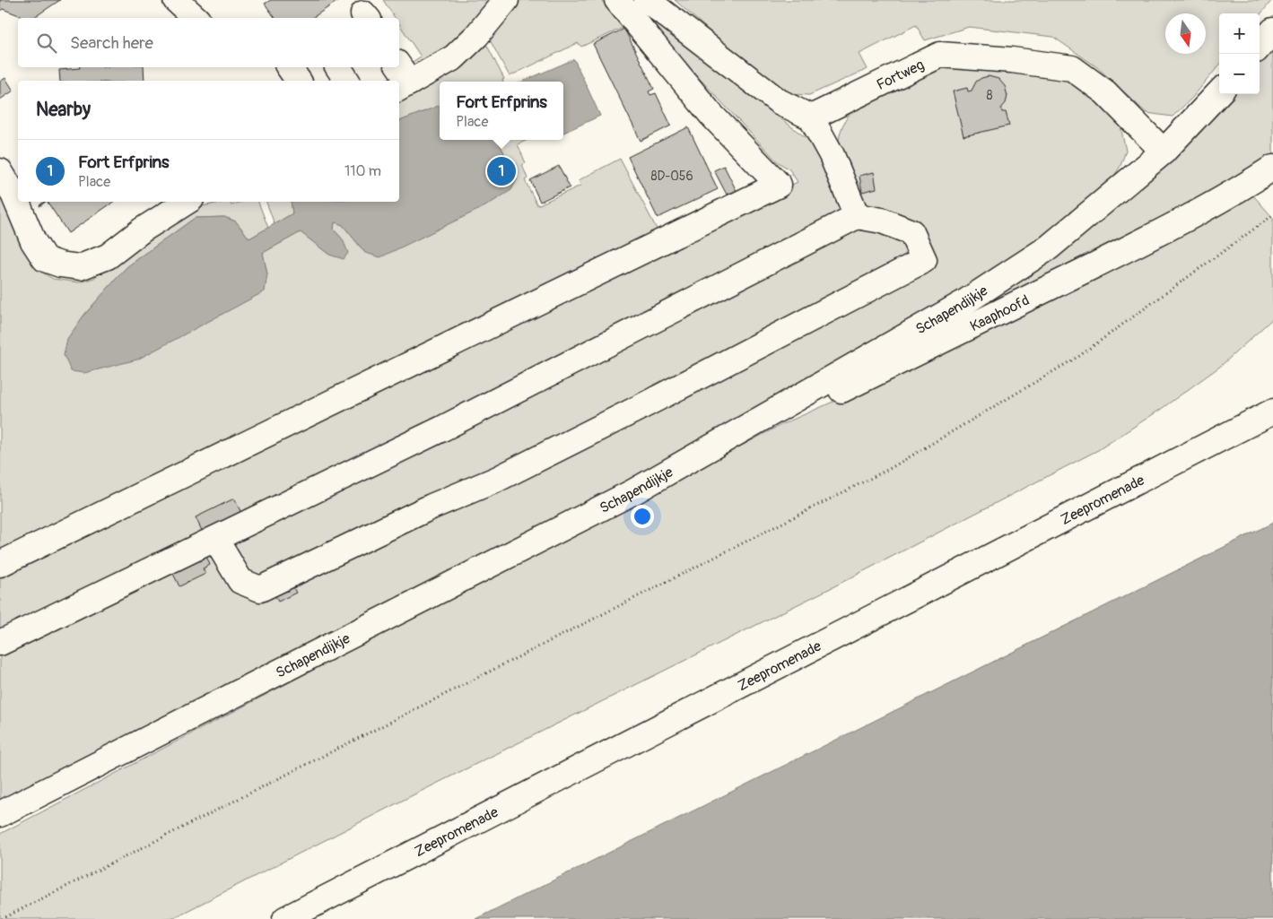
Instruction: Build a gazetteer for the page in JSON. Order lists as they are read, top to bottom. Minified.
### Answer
{"streets":{"street":["Fortweg","Schapendijkje","Kaaphoofd","Zeepromenade"]},"crossings":[["Fortweg","Schapendijkje"],["Schapendijkje","Kaaphoofd"]],"house_numbers":["8","8D-056"],"north":"bottom","page":{"map_buttons":["+","−"],"search":"Search here","heading":"Nearby","popup":["Fort Erfprins","Place"],"list":[{"mark":"1","name":"Fort Erfprins","note":"Place","value":"110 m"}],"pins":"1"}}
